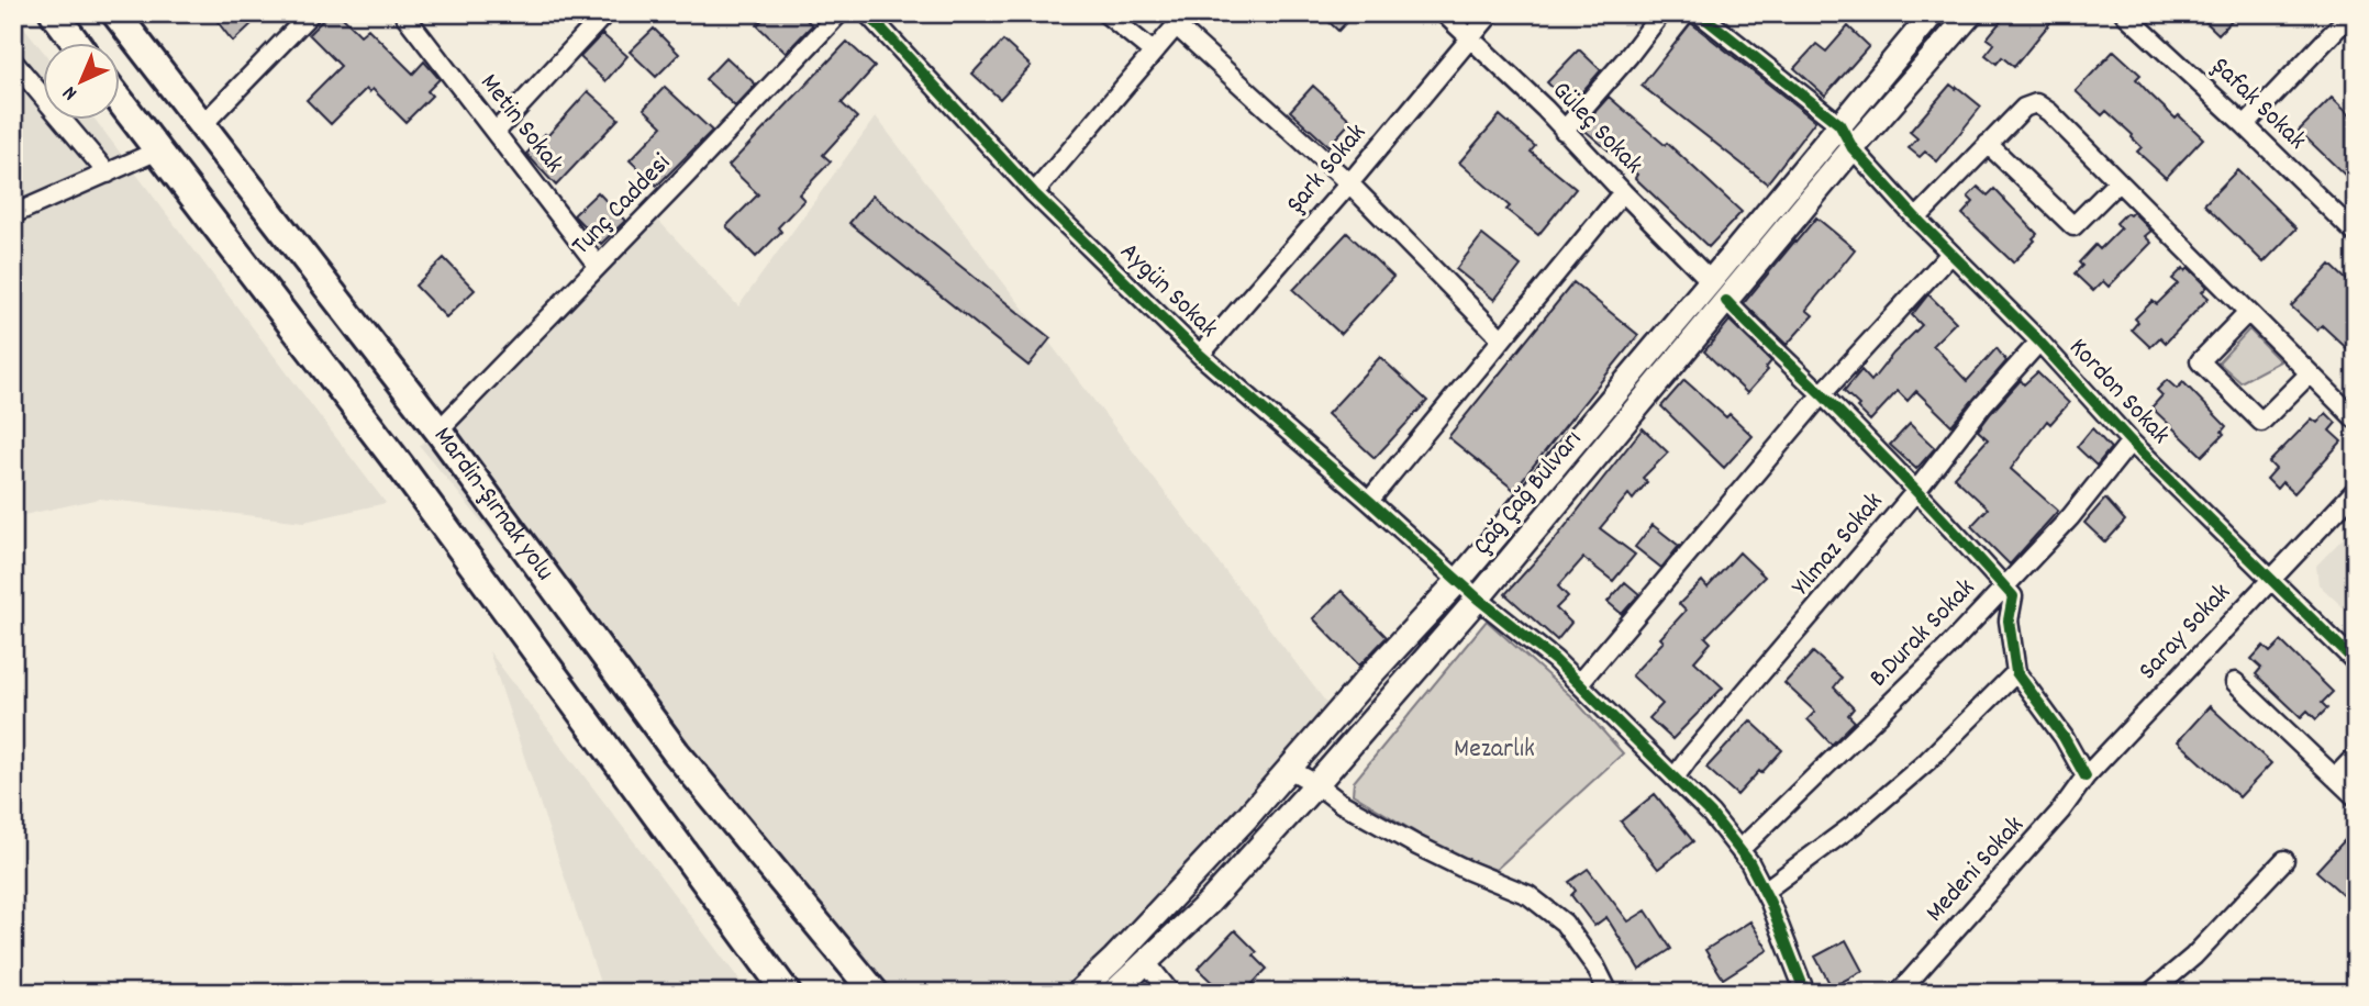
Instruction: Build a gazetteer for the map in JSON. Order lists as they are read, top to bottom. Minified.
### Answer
{"streets":{"highway":["Mardin-Şırnak yolu"],"main road":["Çağ Çağ Bulvarı"],"street":["Şafak Sokak","Metin Sokak","Güleç Sokak","Şark Sokak","Tunç Caddesi","Aygün Sokak","Kordon Sokak","Yılmaz Sokak","Saray Sokak","B.Durak Sokak","Medeni Sokak"]},"crossings":[["Metin Sokak","Tunç Caddesi"],["Güleç Sokak","Şark Sokak"],["Güleç Sokak","Çağ Çağ Bulvarı"],["Şark Sokak","Aygün Sokak"],["Tunç Caddesi","Mardin-Şırnak yolu"],["Aygün Sokak","Çağ Çağ Bulvarı"],["Aygün Sokak","Yılmaz Sokak"],["Aygün Sokak","B.Durak Sokak"],["Kordon Sokak","Çağ Çağ Bulvarı"],["Kordon Sokak","Yılmaz Sokak"],["Kordon Sokak","Saray Sokak"],["Kordon Sokak","B.Durak Sokak"],["Saray Sokak","Medeni Sokak"]],"parks":["Mezarlık"],"north":"bottom left"}
